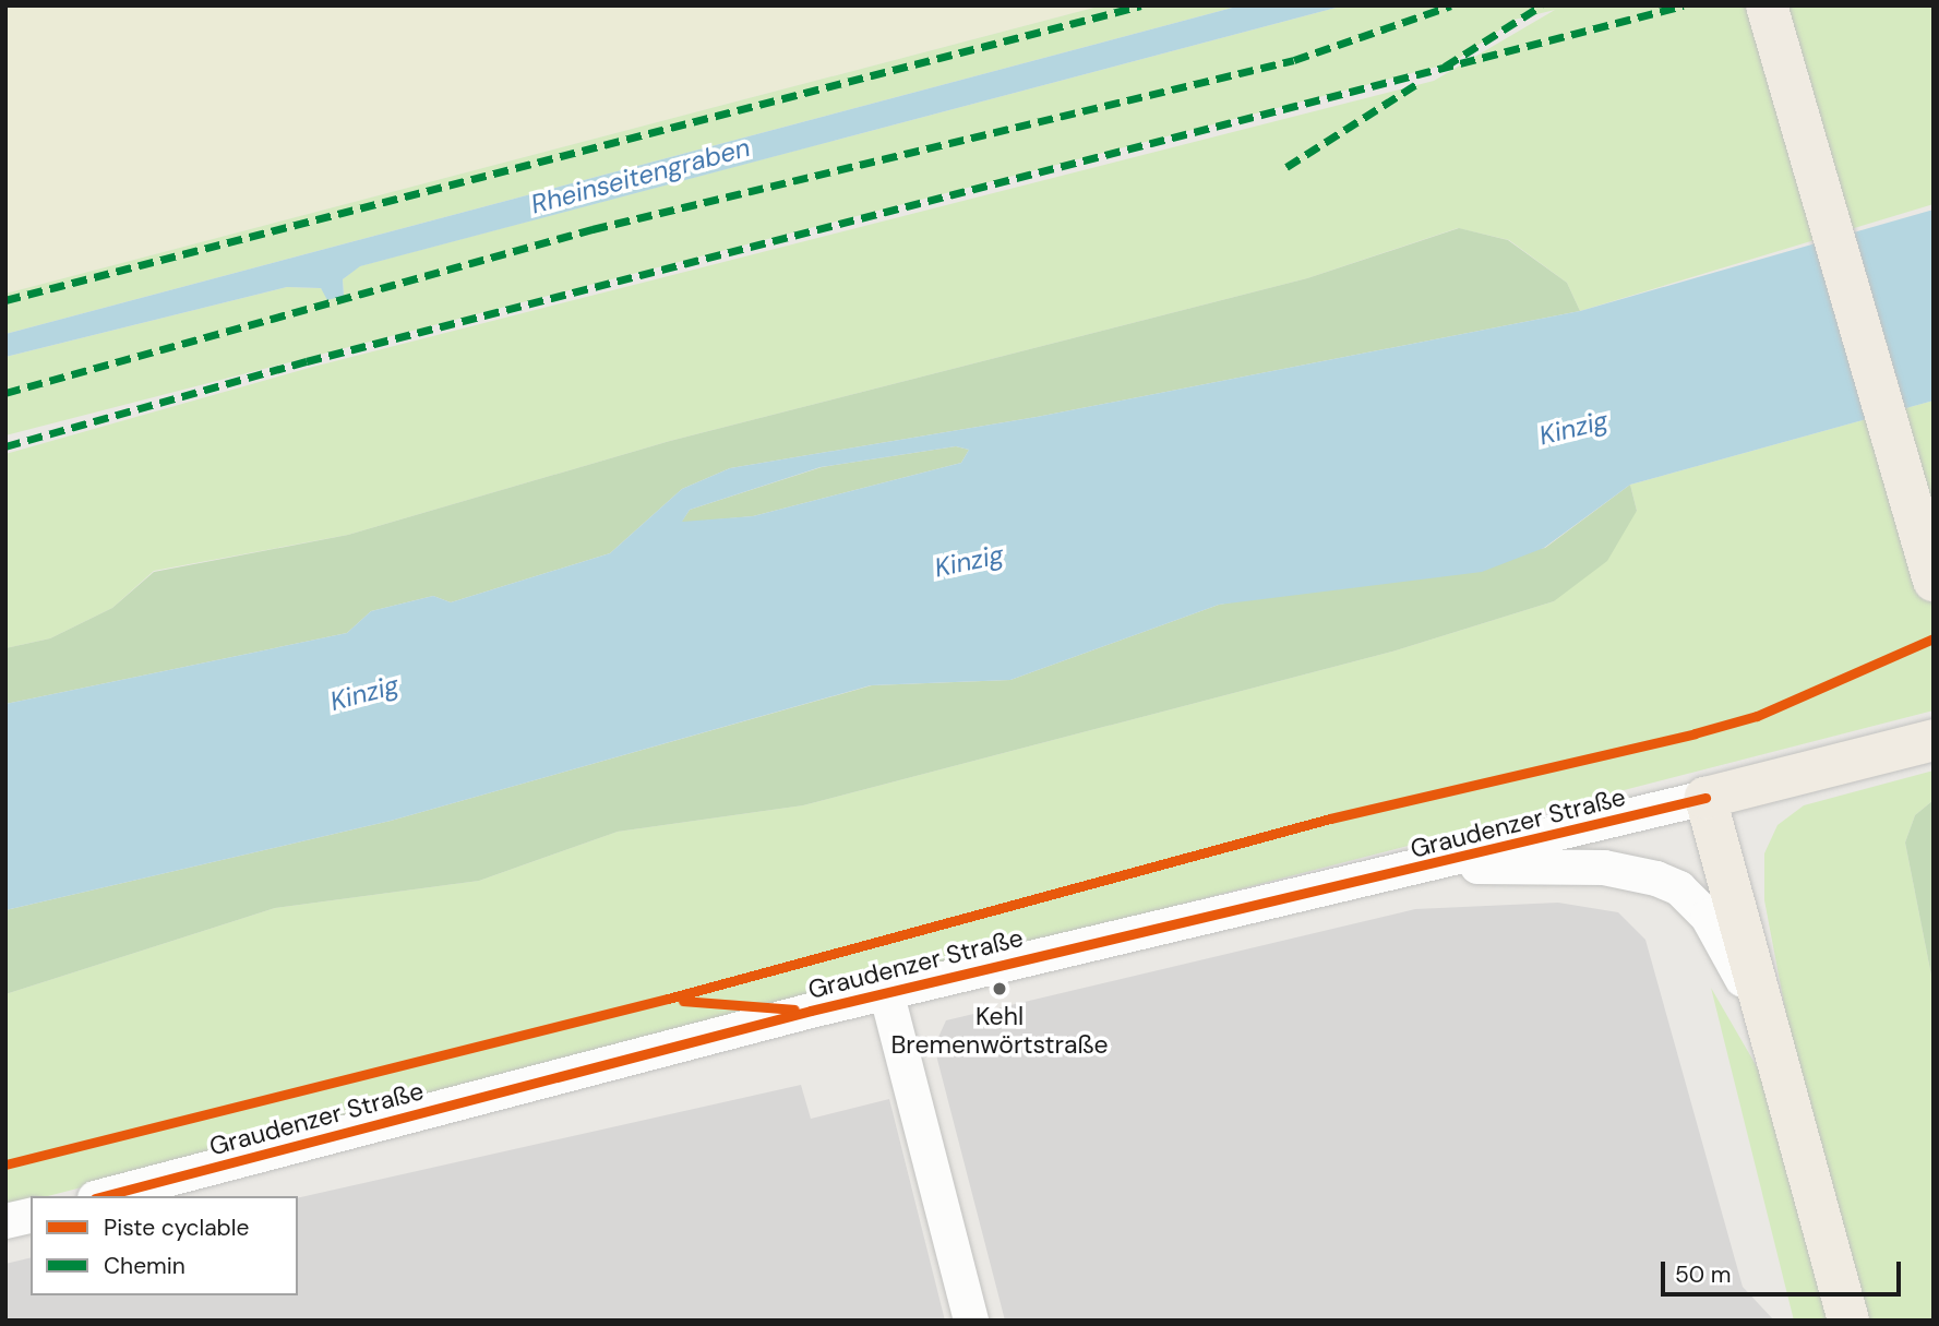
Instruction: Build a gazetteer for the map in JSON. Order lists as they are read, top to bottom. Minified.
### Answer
{"streets":{"main road":["Graudenzer Straße"]},"water":["Rheinseitengraben","Kinzig"],"places":["Kehl Bremenwörtstraße"],"legend":["Piste cyclable","Chemin"],"scale_bar":"50 m"}
